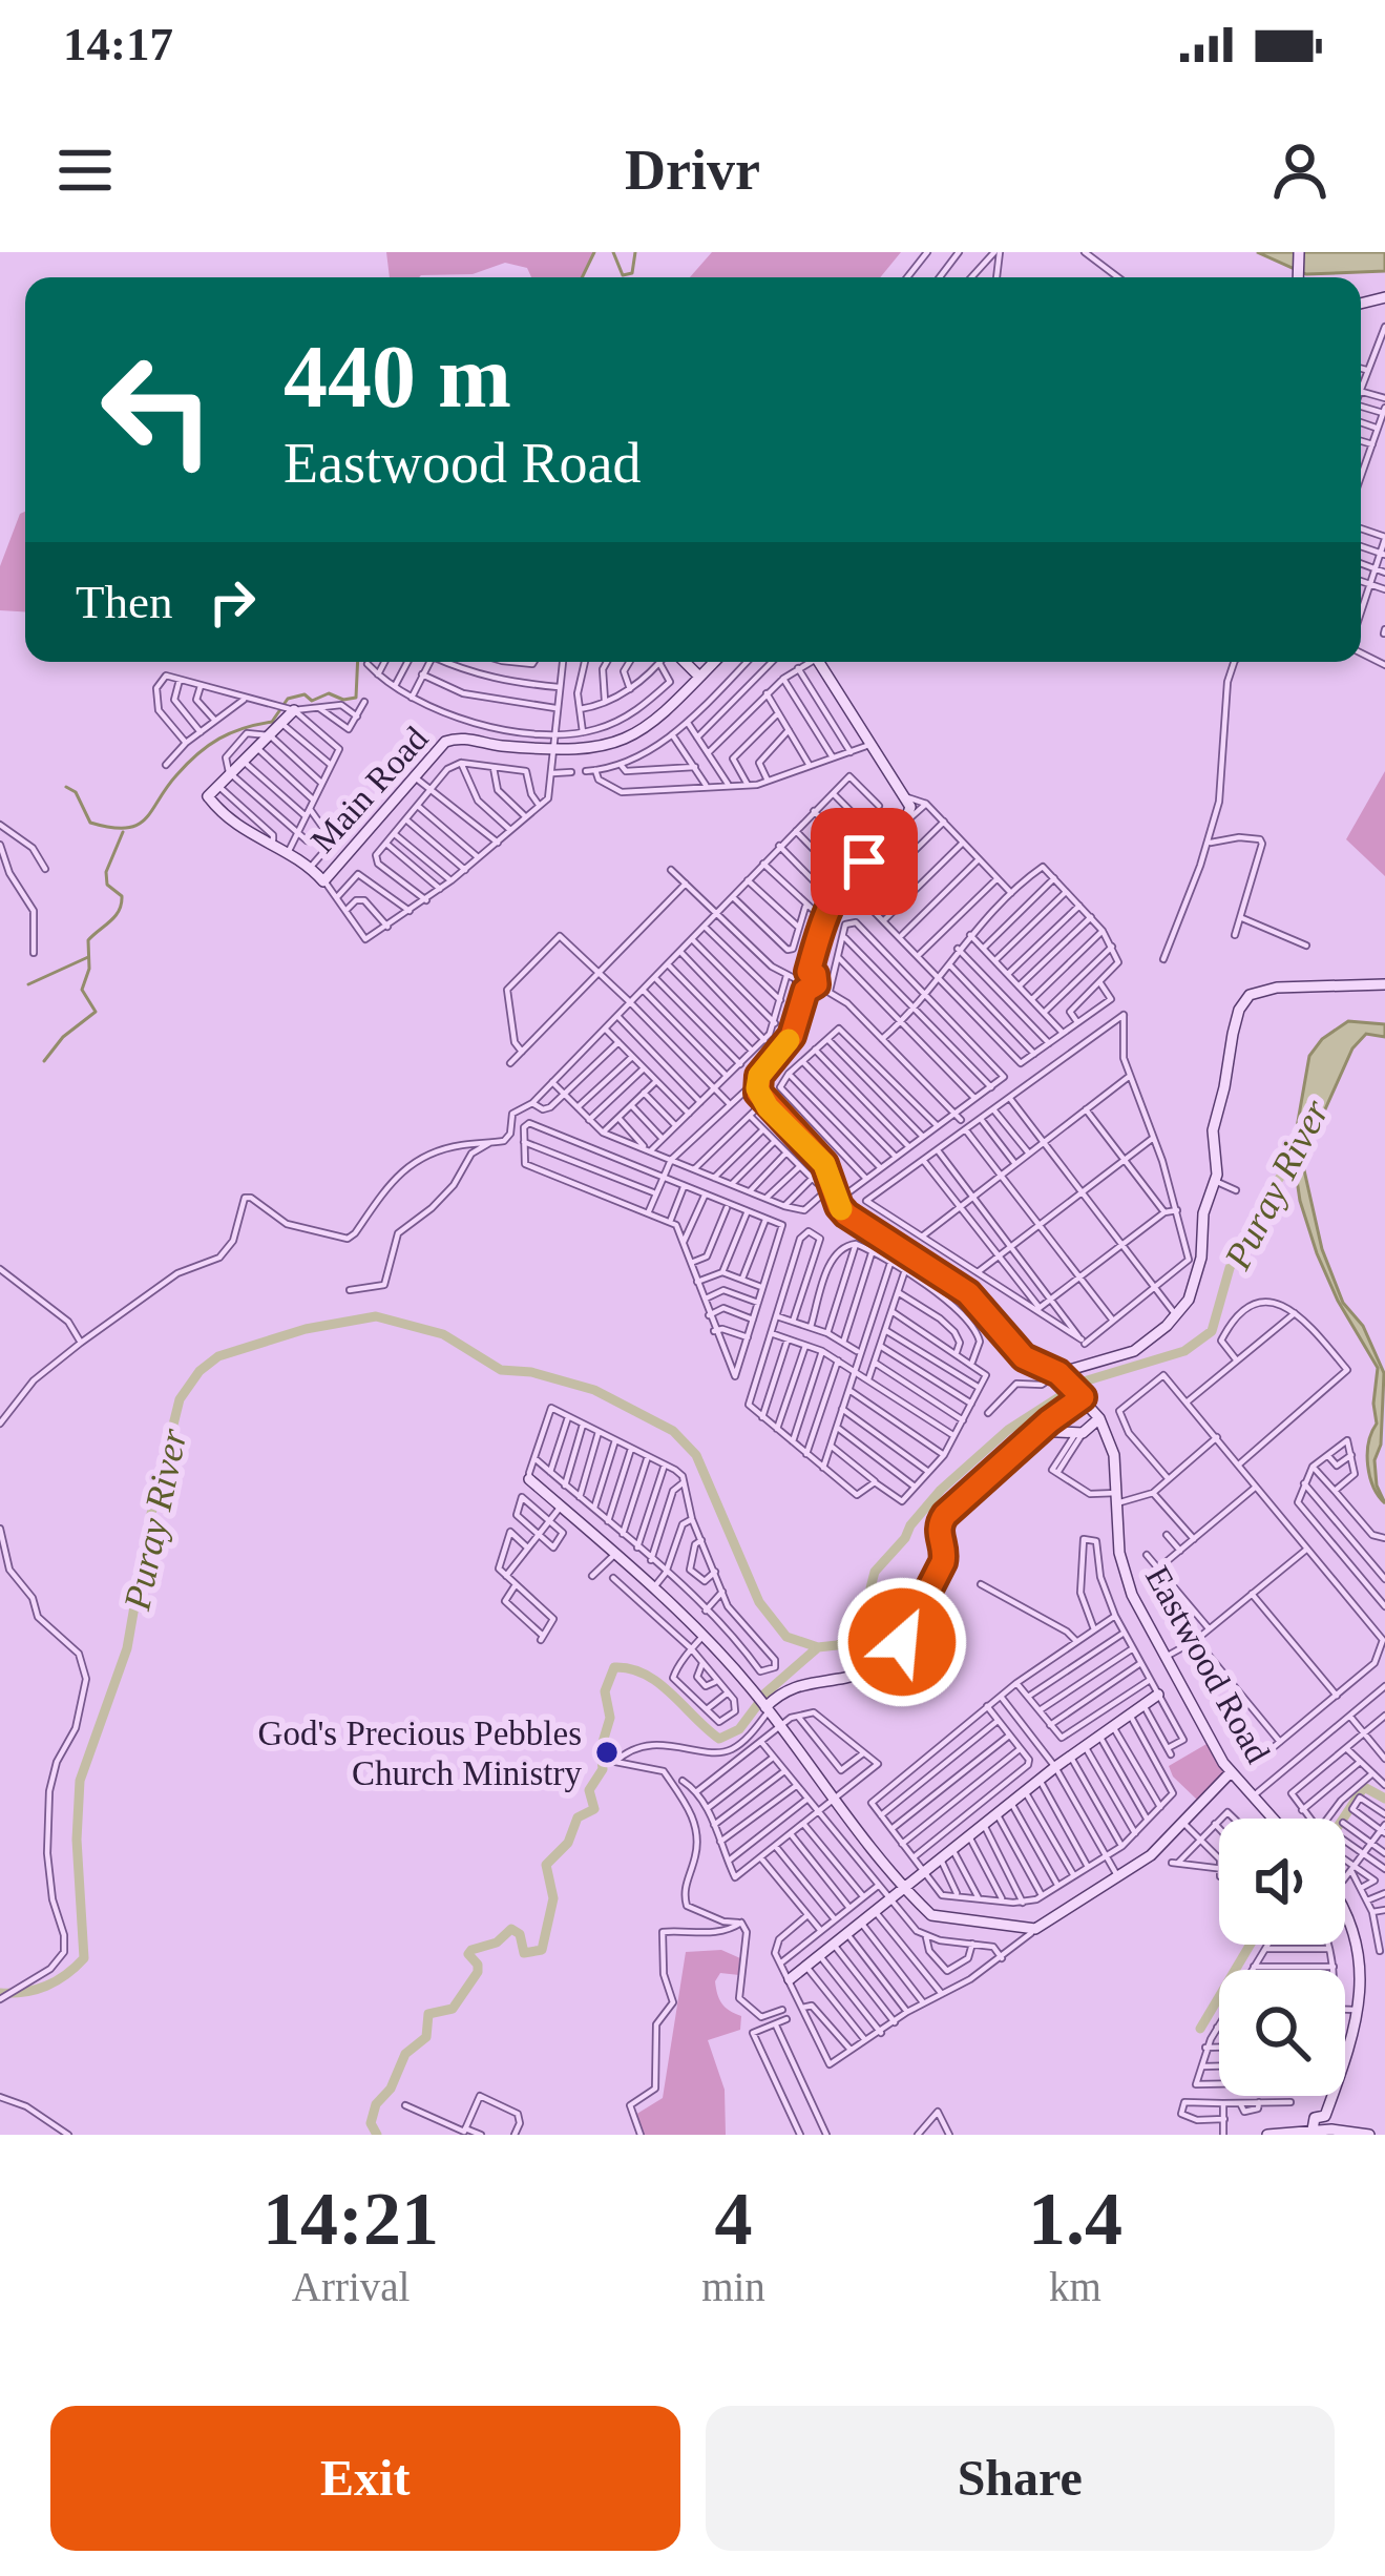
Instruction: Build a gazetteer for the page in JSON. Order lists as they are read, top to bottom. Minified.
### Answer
{"streets":{"street":["Main Road","Eastwood Road"]},"water":["Puray River"],"places":["God's Precious Pebbles Church Ministry"],"page":{"status":"14:17","header":"Drivr","turn":["440 m","Eastwood Road"],"then":"Then","eta":["14:21","Arrival","4","min","1.4","km"],"buttons":["Exit","Share"]}}
